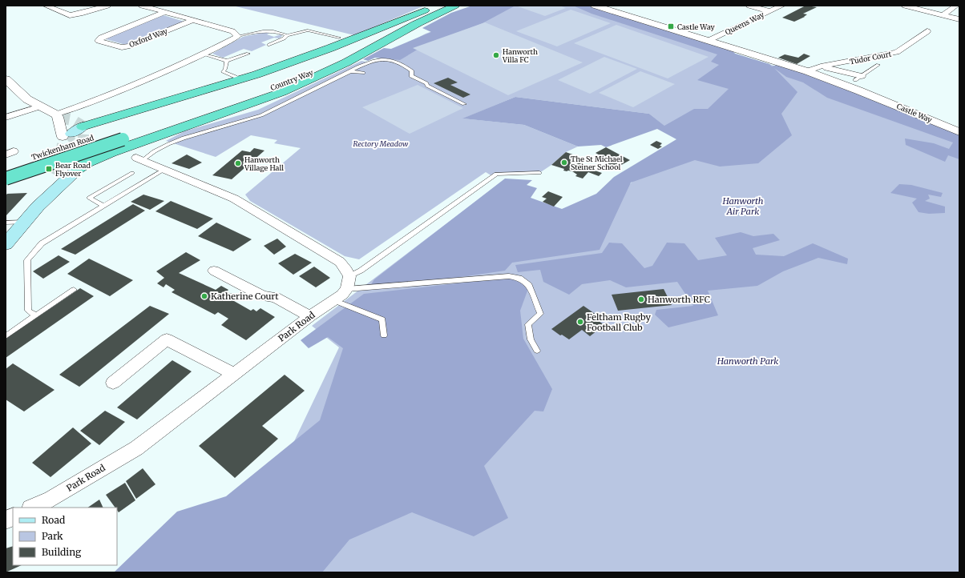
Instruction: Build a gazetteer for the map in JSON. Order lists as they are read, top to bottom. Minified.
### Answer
{"streets":{"highway":["Country Way","Twickenham Road"],"street":["Queens Way","Oxford Way","Tudor Court","Castle Way","Park Road"]},"crossings":[["Queens Way","Castle Way"],["Tudor Court","Castle Way"],["Country Way","Twickenham Road"]],"parks":["Rectory Meadow","Hanworth Air Park","Hanworth Park"],"places":{"transit":["Castle Way","Bear Road Flyover"],"other":["Hanworth Villa FC","The St Michael Steiner School","Hanworth Village Hall","Katherine Court","Hanworth RFC","Feltham Rugby Football Club"]},"legend":["Road","Park","Building"]}
